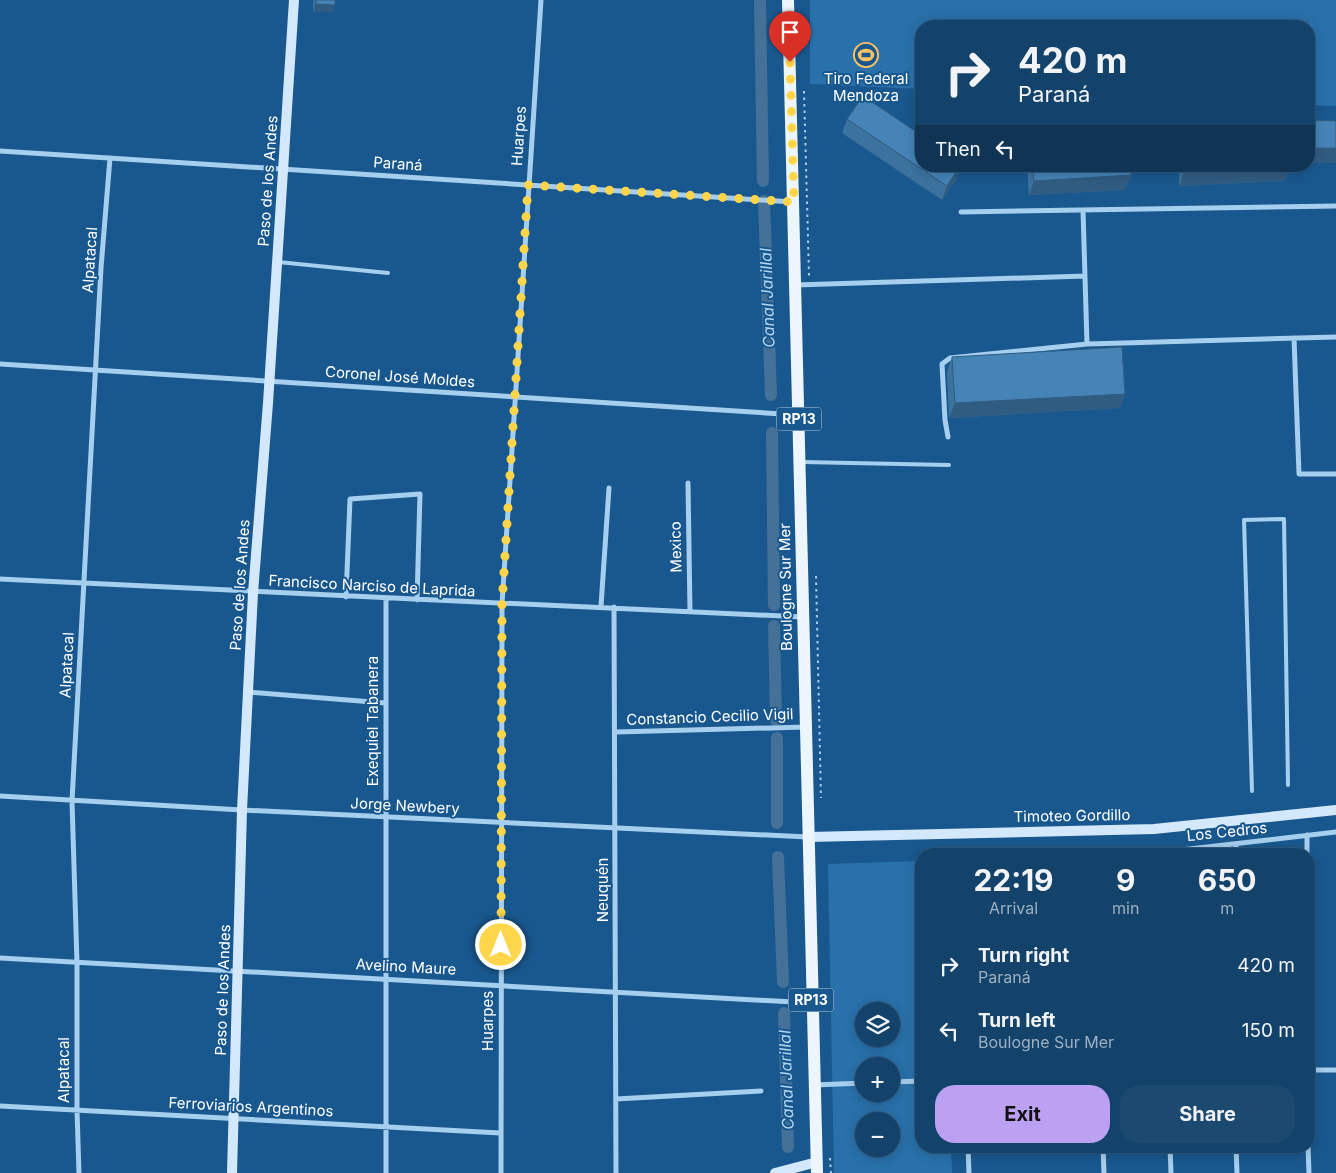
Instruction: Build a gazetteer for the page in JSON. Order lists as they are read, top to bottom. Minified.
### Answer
{"streets":{"main road":["RP13","Boulogne Sur Mer"],"street":["Huarpes","Paraná","Paso de los Andes","Alpatacal","Coronel José Moldes","Mexico","Francisco Narciso de Laprida","Constancio Cecilio Vigil","Exequiel Tabanera","Jorge Newbery","Timoteo Gordillo","Los Cedros","Neuquén","Avelino Maure","Ferroviarios Argentinos"]},"crossings":[["Huarpes","Paraná"],["Huarpes","Coronel José Moldes"],["Huarpes","Francisco Narciso de Laprida"],["Huarpes","Jorge Newbery"],["Huarpes","Avelino Maure"],["Huarpes","Ferroviarios Argentinos"],["Paraná","Paso de los Andes"],["Paraná","Alpatacal"],["Paraná","Boulogne Sur Mer"],["Paso de los Andes","Coronel José Moldes"],["Paso de los Andes","Francisco Narciso de Laprida"],["Paso de los Andes","Jorge Newbery"],["Paso de los Andes","Avelino Maure"],["Paso de los Andes","Ferroviarios Argentinos"],["Alpatacal","Coronel José Moldes"],["Alpatacal","Francisco Narciso de Laprida"],["Alpatacal","Jorge Newbery"],["Alpatacal","Avelino Maure"],["Alpatacal","Ferroviarios Argentinos"],["Coronel José Moldes","Boulogne Sur Mer"],["Mexico","Francisco Narciso de Laprida"],["Francisco Narciso de Laprida","Boulogne Sur Mer"],["Francisco Narciso de Laprida","Exequiel Tabanera"],["Francisco Narciso de Laprida","Neuquén"],["Boulogne Sur Mer","Constancio Cecilio Vigil"],["Boulogne Sur Mer","Jorge Newbery"],["Boulogne Sur Mer","Timoteo Gordillo"],["Boulogne Sur Mer","Avelino Maure"],["Constancio Cecilio Vigil","Neuquén"],["Exequiel Tabanera","Jorge Newbery"],["Exequiel Tabanera","Avelino Maure"],["Exequiel Tabanera","Ferroviarios Argentinos"],["Jorge Newbery","Timoteo Gordillo"],["Jorge Newbery","Neuquén"],["Neuquén","Avelino Maure"]],"water":["Canal Jarillal"],"places":{"sports":["Tiro Federal Mendoza"]},"page":{"turn":["420 m","Paraná"],"then":"Then","eta":["22:19","Arrival","9","min","650","m"],"list":[{"name":"Turn right","note":"Paraná","value":"420 m"},{"name":"Turn left","note":"Boulogne Sur Mer","value":"150 m"}],"map_buttons":["+","−"],"buttons":["Exit","Share"]}}
